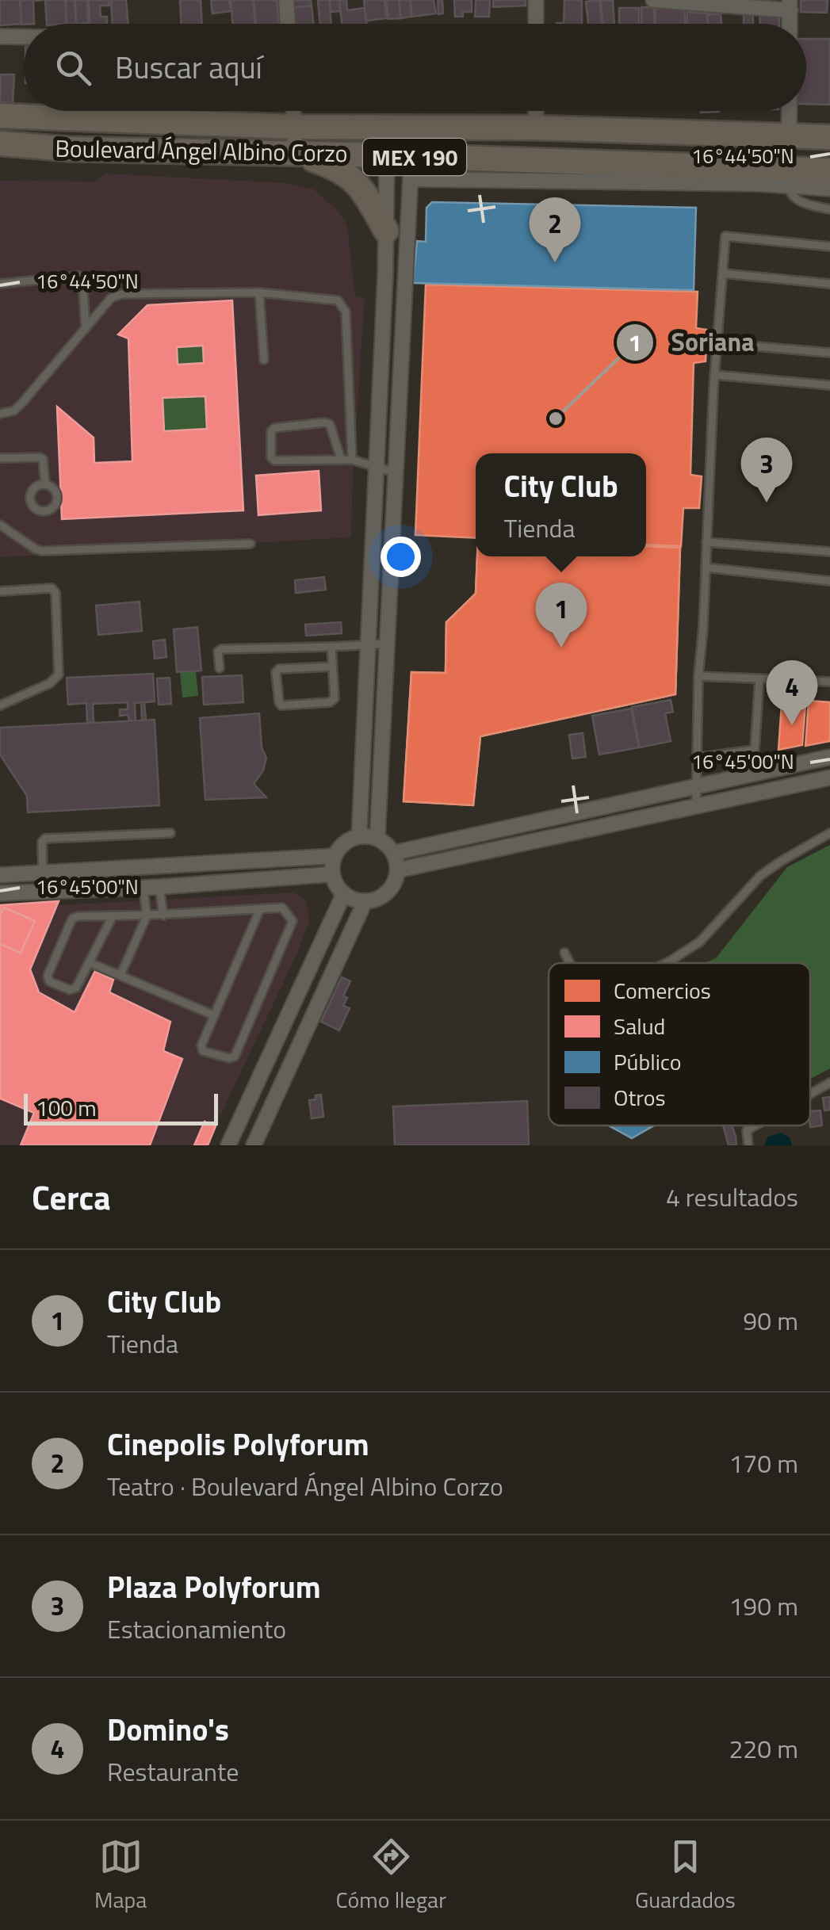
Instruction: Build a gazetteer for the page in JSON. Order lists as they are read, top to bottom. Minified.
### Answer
{"streets":{"main road":["Boulevard Ángel Albino Corzo","MEX 190"]},"places":["Soriana"],"legend":["Comercios","Salud","Público","Otros"],"scale_bar":"100 m","page":{"search":"Buscar aquí","pins":["2","3","1","4"],"popup":["City Club","Tienda"],"scale":"100 m","heading":["Cerca","4 resultados"],"list":[{"mark":"1","name":"City Club","note":"Tienda","value":"90 m"},{"mark":"2","name":"Cinepolis Polyforum","note":"Teatro · Boulevard Ángel Albino Corzo","value":"170 m"},{"mark":"3","name":"Plaza Polyforum","note":"Estacionamiento","value":"190 m"},{"mark":"4","name":"Domino's","note":"Restaurante","value":"220 m"}],"nav":["Mapa","Cómo llegar","Guardados"]},"coordinates":["16°44'50\"N","16°45'00\"N"]}
